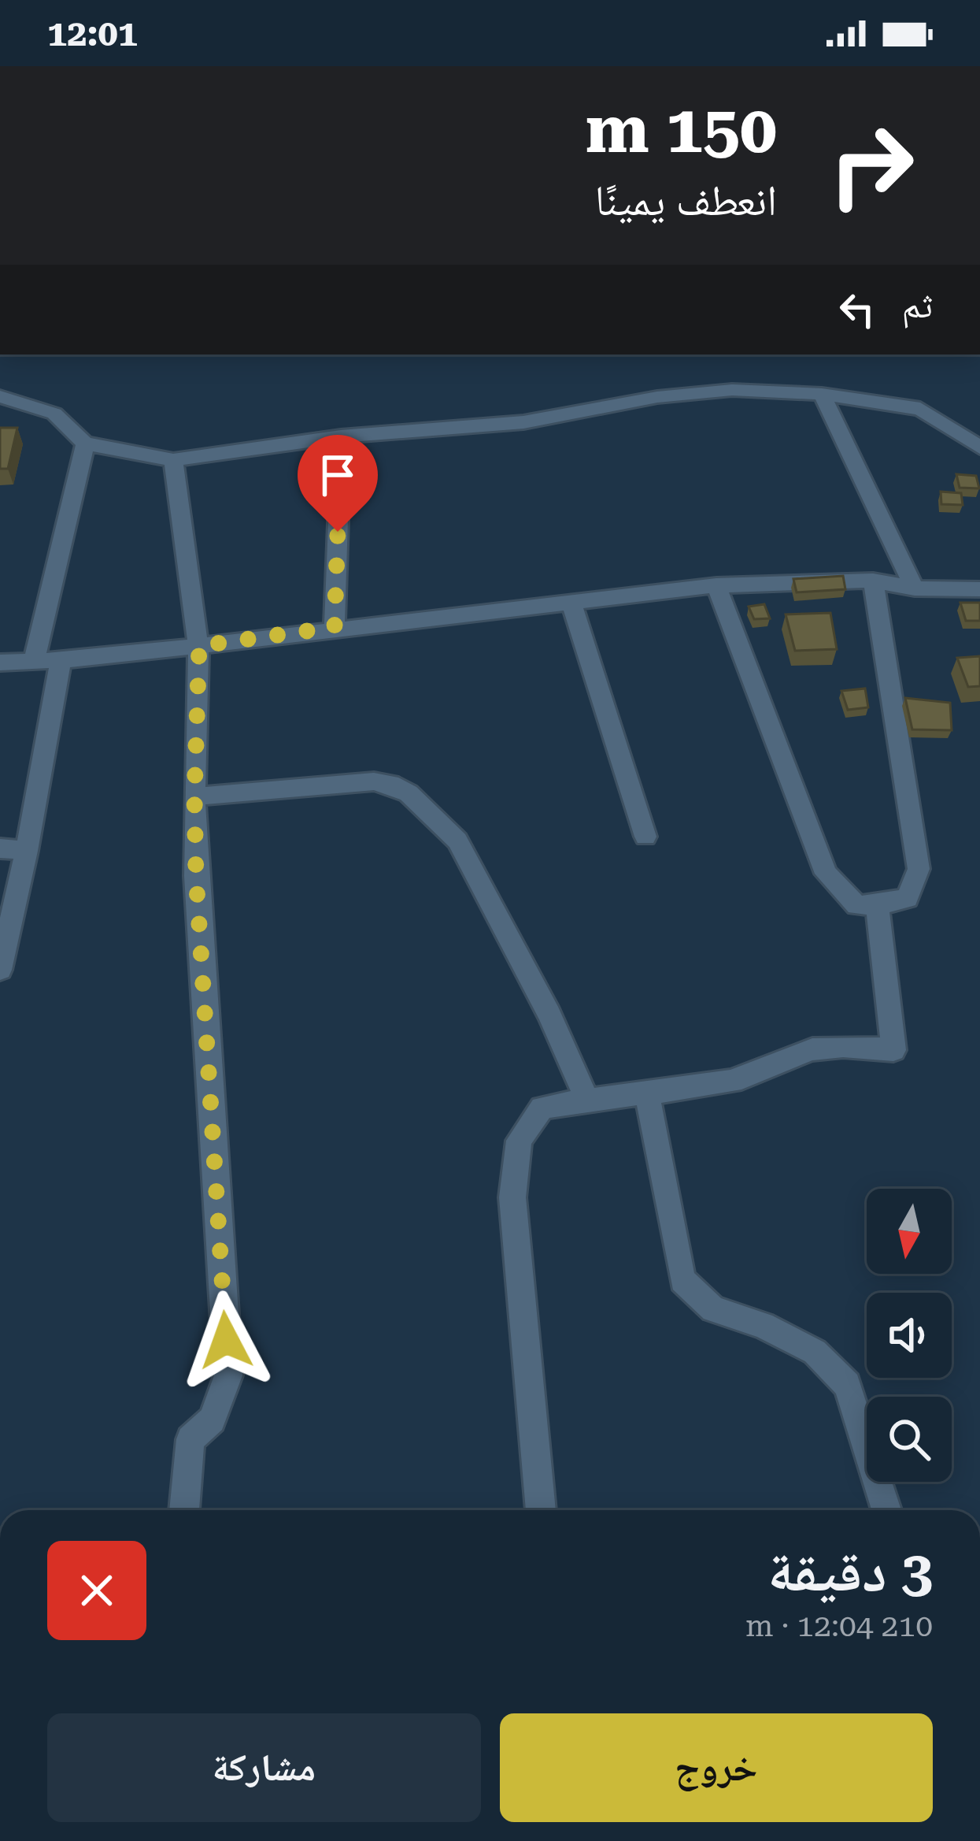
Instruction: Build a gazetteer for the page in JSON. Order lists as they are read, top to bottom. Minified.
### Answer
{"north":"bottom","page":{"status":"12:01","turn":["150 m","انعطف يمينًا"],"then":"ثم","heading":["3 دقيقة","210 m · 12:04"],"buttons":["خروج","مشاركة"]}}
